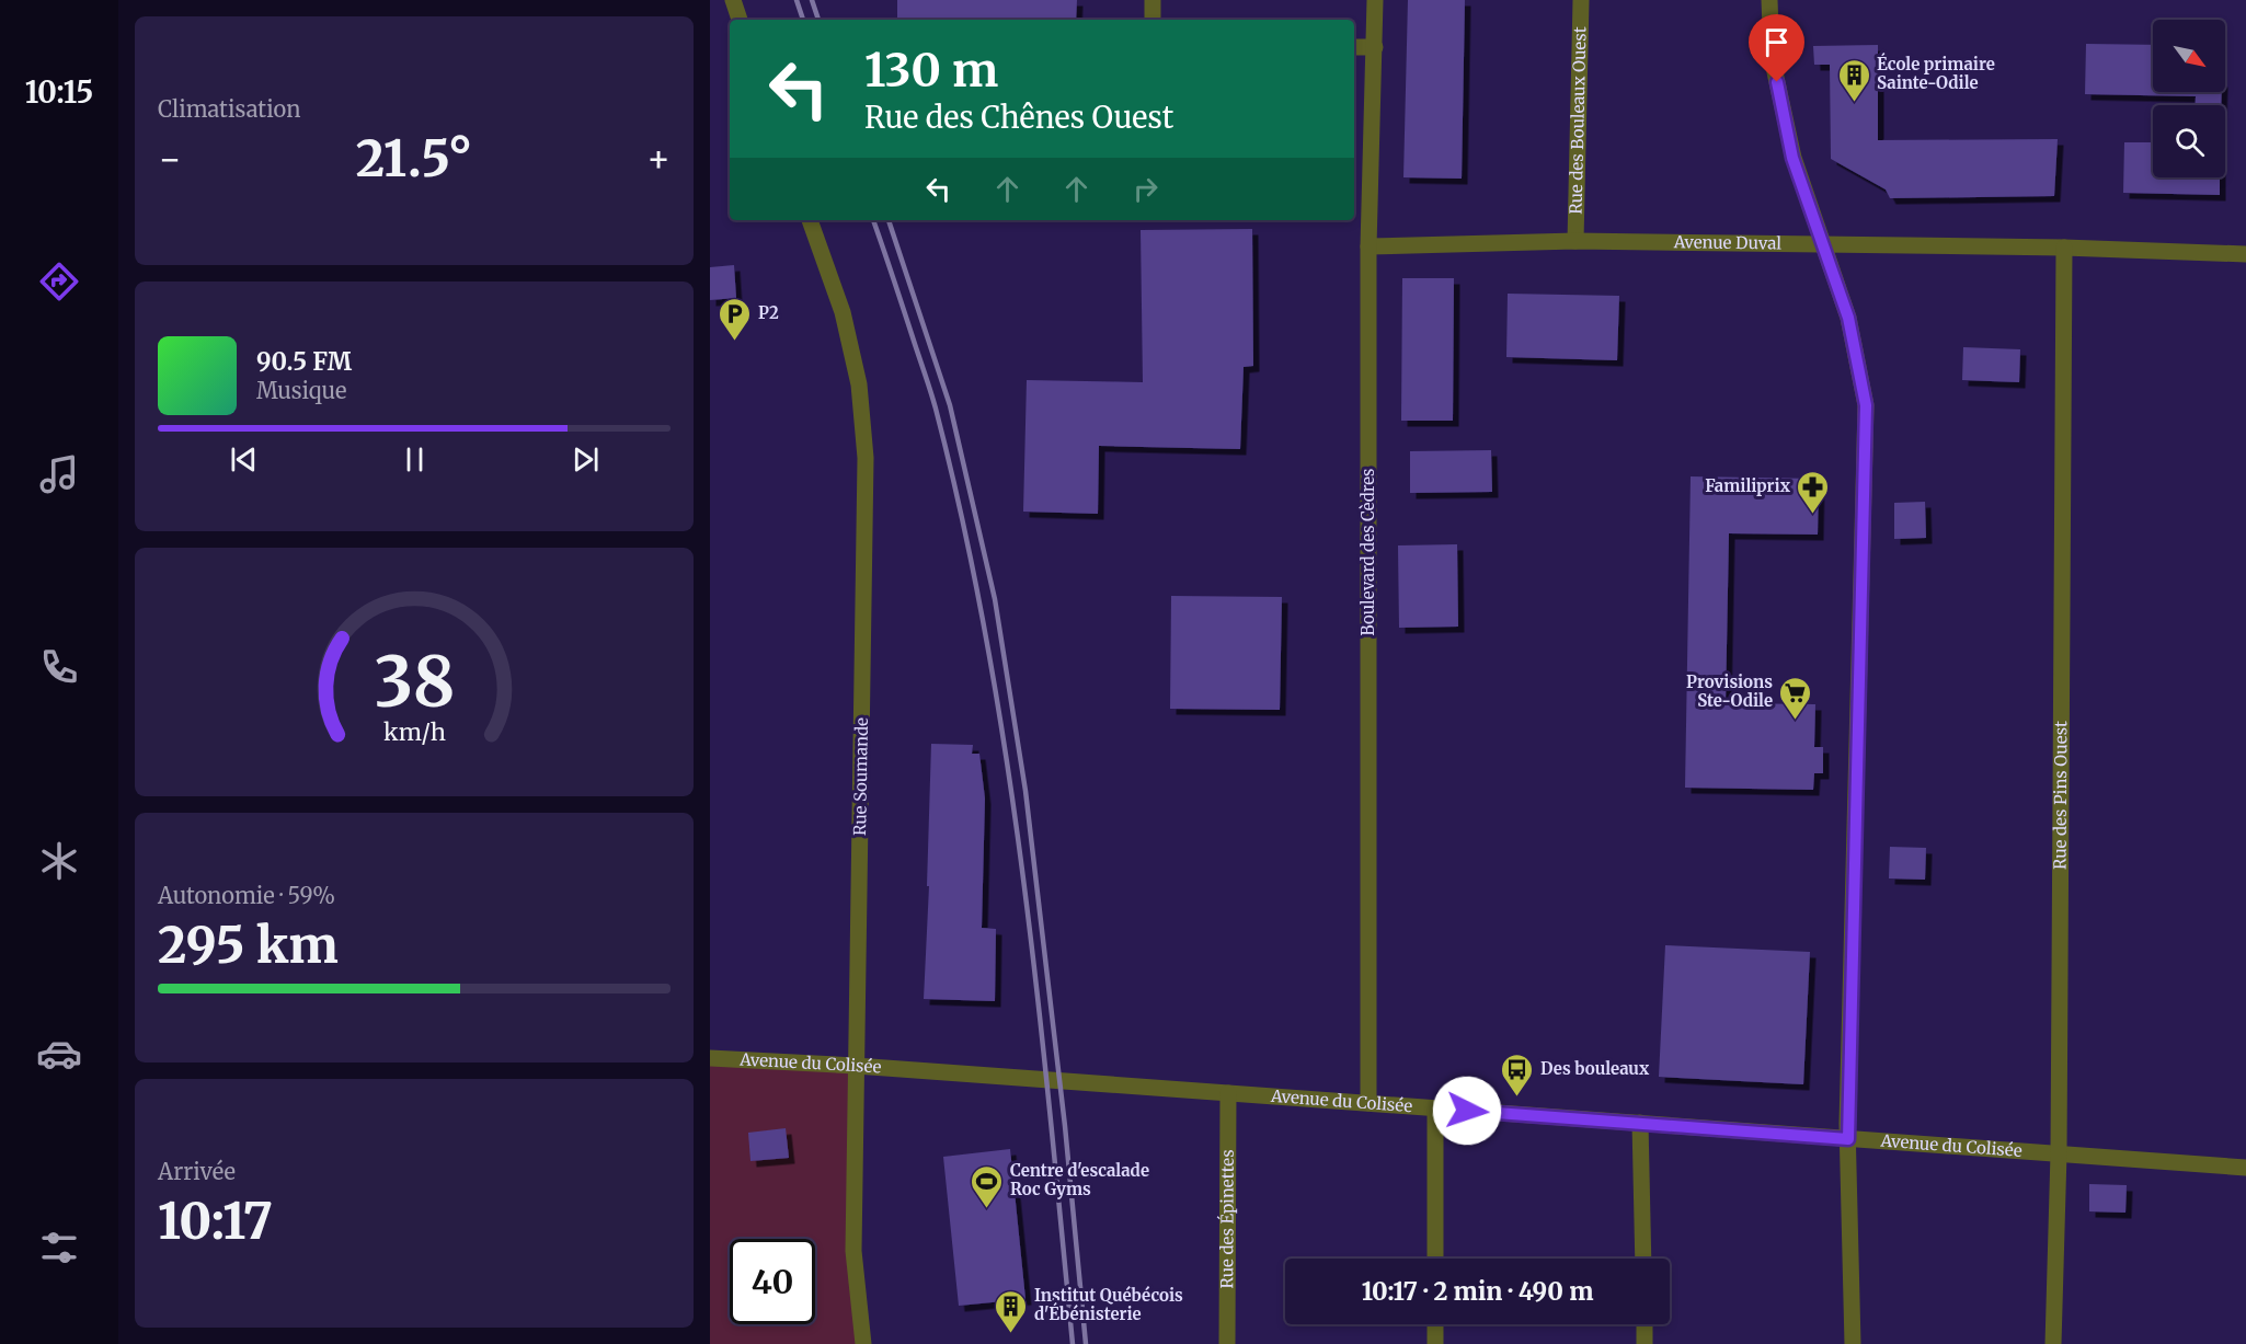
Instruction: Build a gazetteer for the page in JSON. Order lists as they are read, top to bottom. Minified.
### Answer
{"streets":{"street":["Rue des Bouleaux Ouest","Avenue Duval","Boulevard des Cèdres","Rue Soumande","Rue des Pins Ouest","Avenue du Colisée","Rue des Épinettes"]},"crossings":[["Rue des Bouleaux Ouest","Avenue Duval"],["Avenue Duval","Boulevard des Cèdres"],["Avenue Duval","Rue des Pins Ouest"],["Boulevard des Cèdres","Avenue du Colisée"],["Rue Soumande","Avenue du Colisée"],["Rue des Pins Ouest","Avenue du Colisée"],["Avenue du Colisée","Rue des Épinettes"]],"places":{"building":["École primaire Sainte-Odile","Institut Québécois d'Ébénisterie"],"parking":["P2"],"pharmacy":["Familiprix"],"supermarket":["Provisions Ste-Odile"],"bus stop":["Des bouleaux"],"sports":["Centre d'escalade Roc Gyms"]},"north":"bottom right","page":{"tabs":"10:15","tile":["Climatisation",["Autonomie · 59%","295 km"],["Arrivée","10:17"]],"turn":["130 m","Rue des Chênes Ouest"],"heat":["−","21.5°","+"],"song":["90.5 FM","Musique"],"limit":"40","trip":"10:17 · 2 min · 490 m","gauge":["38","km/h"]}}
